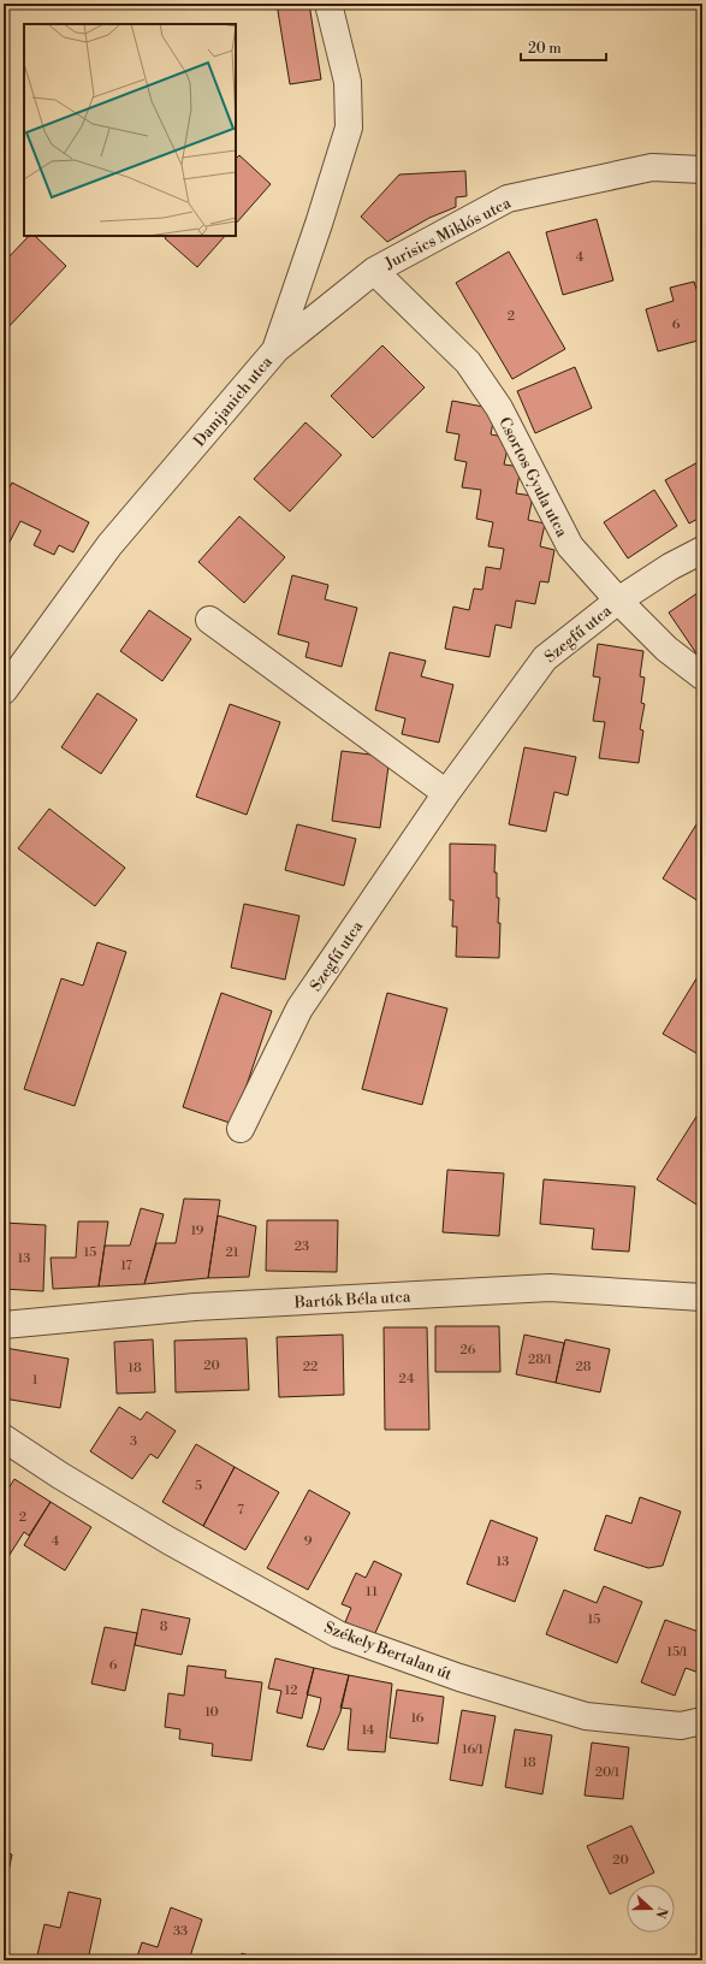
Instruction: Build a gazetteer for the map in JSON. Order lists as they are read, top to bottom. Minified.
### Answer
{"streets":{"street":["Jurisics Miklós utca","Damjanich utca","Csortos Gyula utca","Szegfű utca","Bartók Béla utca","Székely Bertalan út"]},"crossings":[["Jurisics Miklós utca","Damjanich utca"],["Jurisics Miklós utca","Csortos Gyula utca"],["Csortos Gyula utca","Szegfű utca"]],"house_numbers":["4","2","6","19","23","15","21","13","17","26","28/1","20","22","28","18","24","1","3","5","7","2","4","9","13","11","15","8","15/1","6","12","10","16","14","16/1","18","20/1","20","33"],"scale_bar":"20 m","north":"right"}
